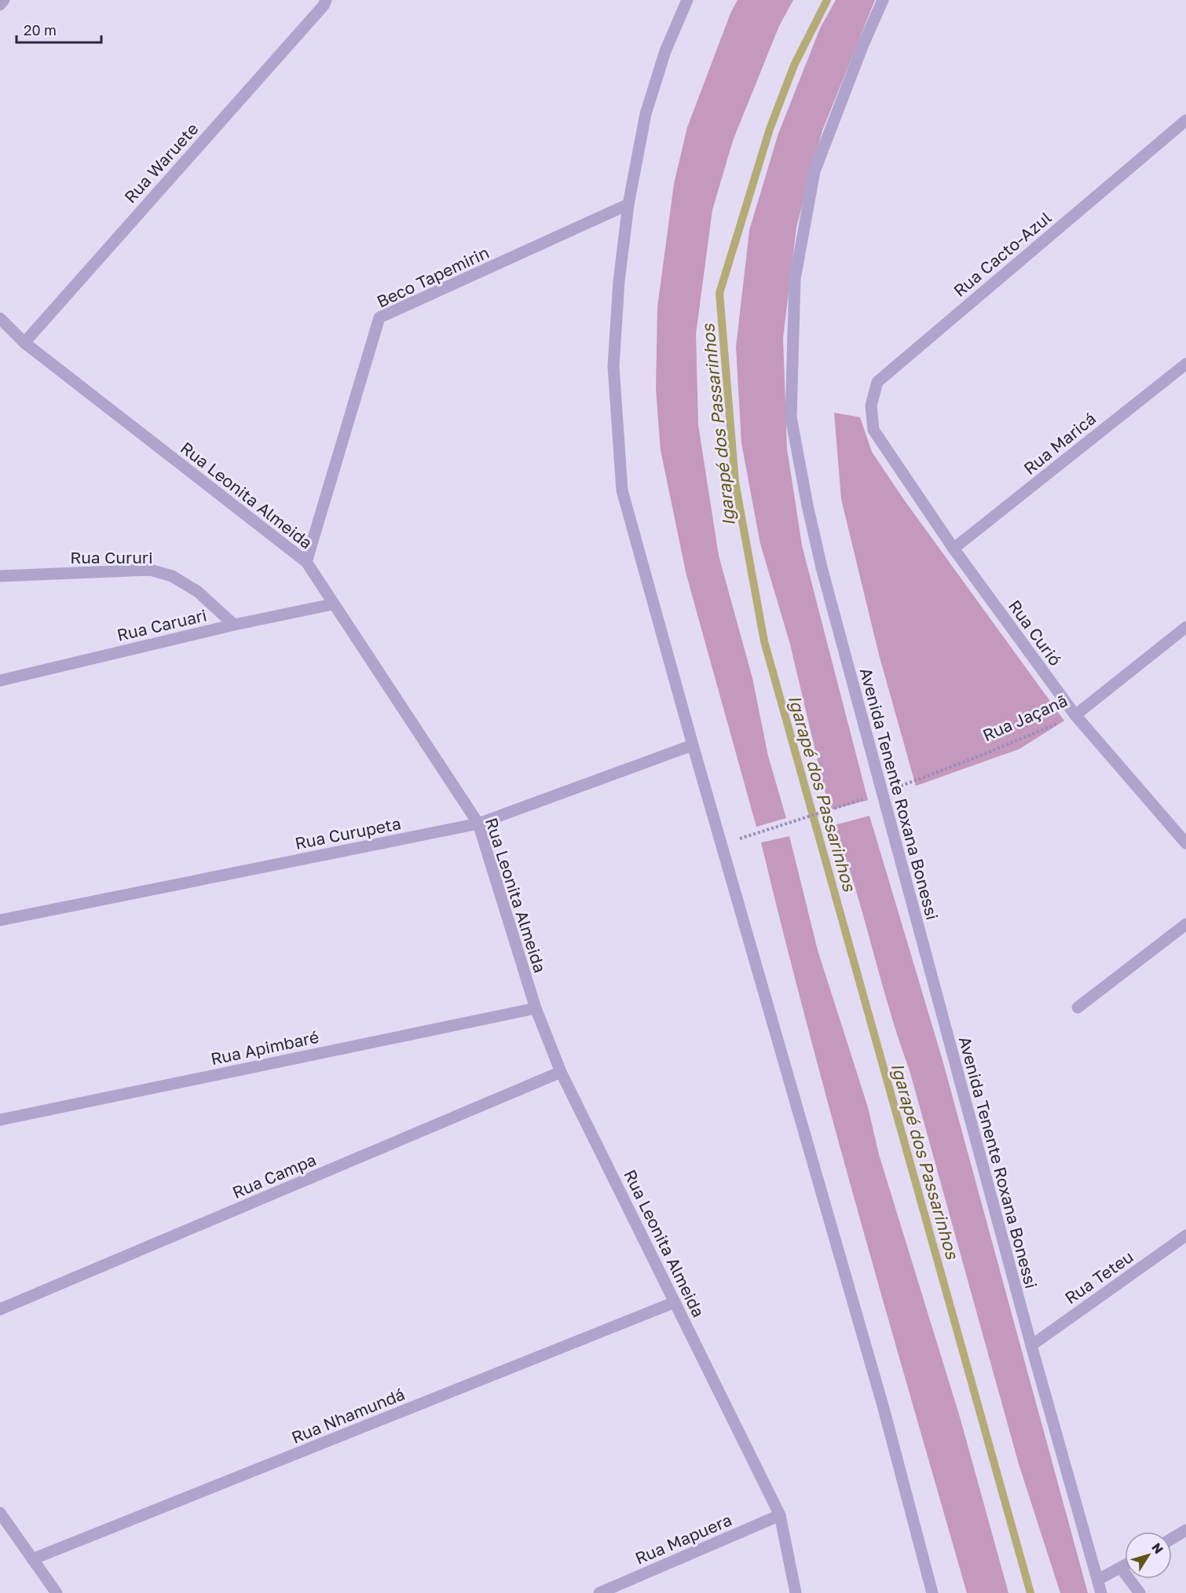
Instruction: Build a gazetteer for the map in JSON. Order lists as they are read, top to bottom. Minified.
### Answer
{"streets":{"street":["Rua Waruete","Rua Cacto-Azul","Beco Tapemirin","Rua Maricá","Rua Leonita Almeida","Rua Cururi","Rua Caruari","Rua Curió","Rua Jaçanã","Avenida Tenente Roxana Bonessi","Rua Curupeta","Rua Apimbaré","Rua Campa","Rua Teteu","Rua Nhamundá","Rua Mapuera"]},"crossings":[["Rua Waruete","Rua Leonita Almeida"],["Rua Cacto-Azul","Rua Curió"],["Beco Tapemirin","Rua Leonita Almeida"],["Rua Maricá","Rua Curió"],["Rua Leonita Almeida","Rua Caruari"],["Rua Leonita Almeida","Rua Curupeta"],["Rua Leonita Almeida","Rua Apimbaré"],["Rua Leonita Almeida","Rua Campa"],["Rua Leonita Almeida","Rua Nhamundá"],["Rua Leonita Almeida","Rua Mapuera"],["Rua Cururi","Rua Caruari"],["Rua Curió","Rua Jaçanã"],["Rua Jaçanã","Avenida Tenente Roxana Bonessi"],["Avenida Tenente Roxana Bonessi","Rua Teteu"]],"water":["Igarapé dos Passarinhos"],"scale_bar":"20 m","north":"top right"}
